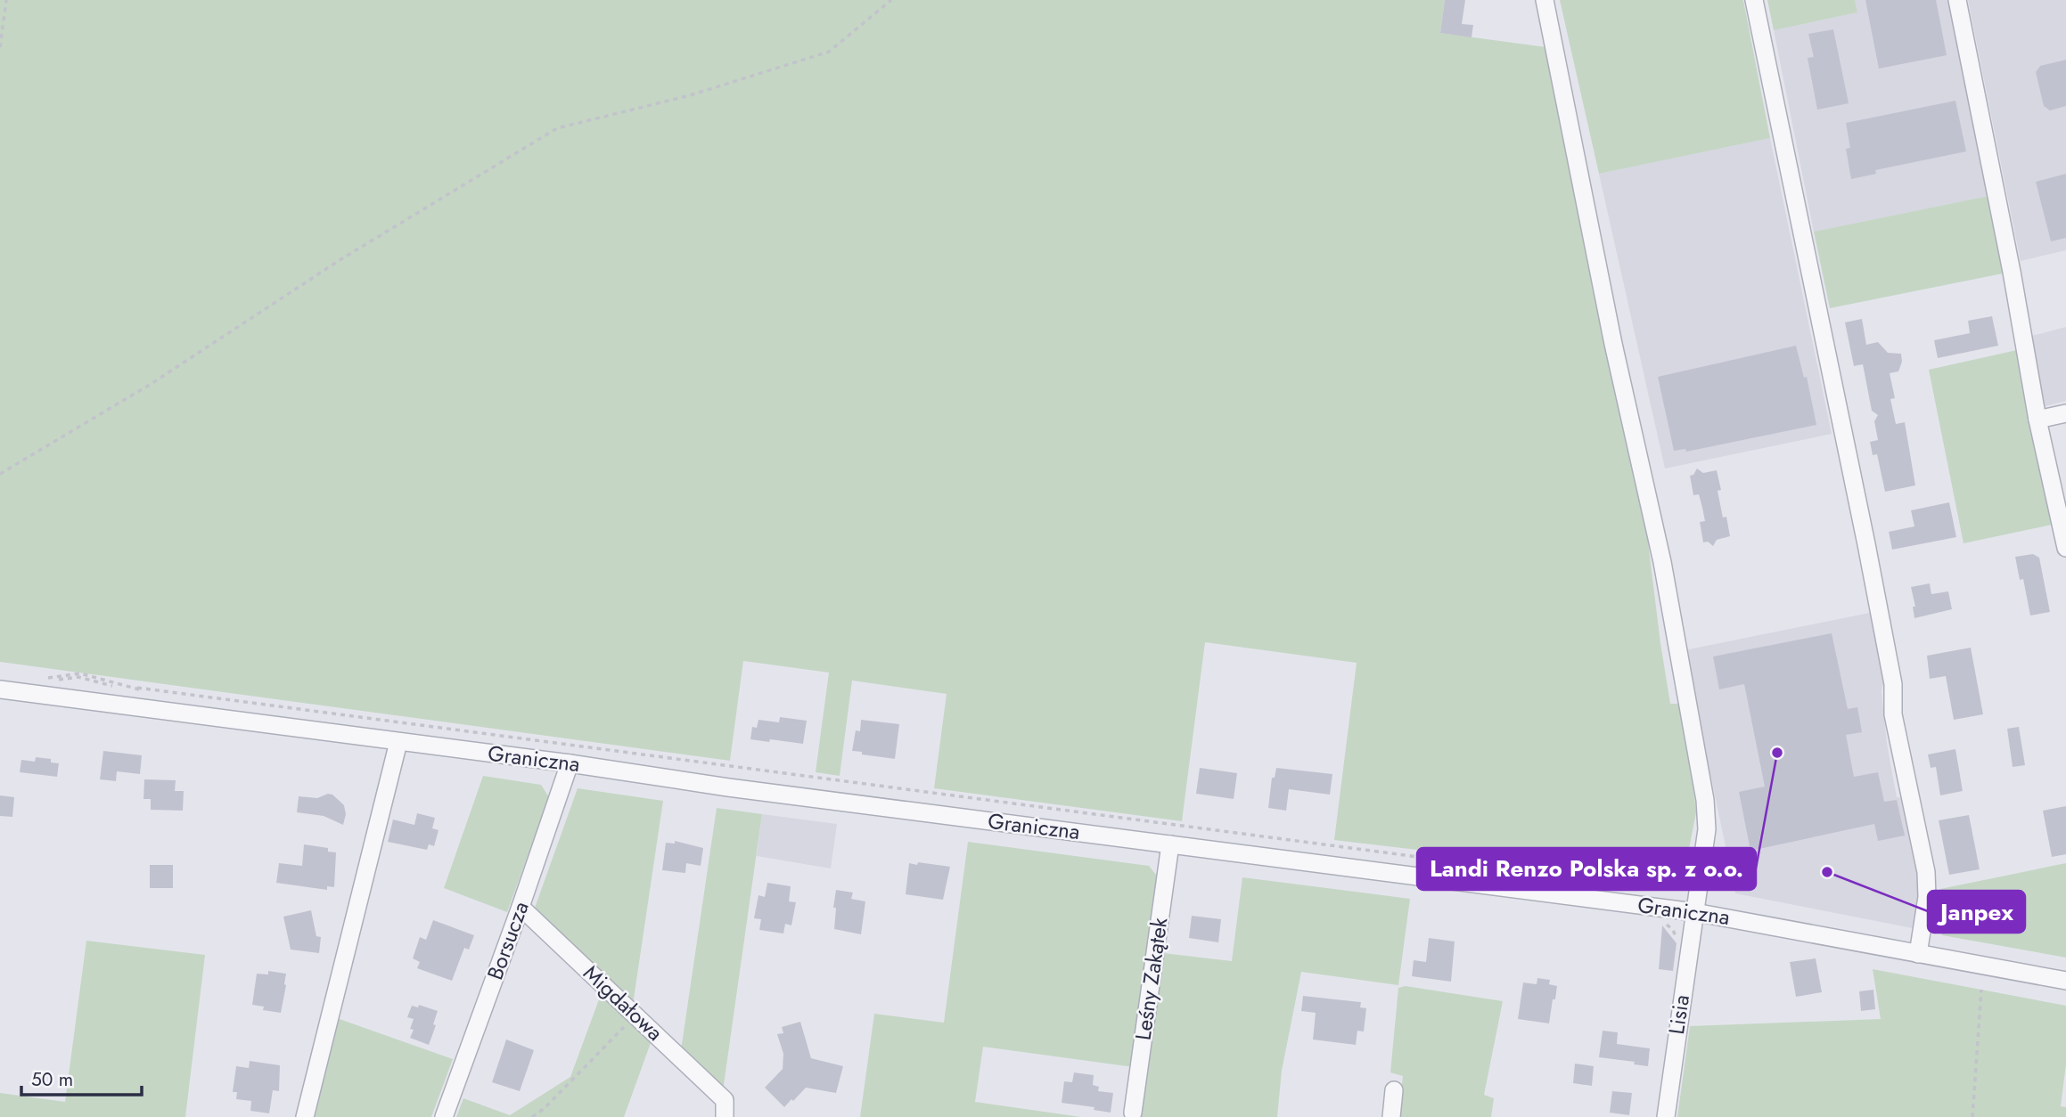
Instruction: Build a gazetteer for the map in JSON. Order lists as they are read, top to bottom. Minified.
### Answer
{"streets":{"street":["Graniczna","Borsucza","Leśny Zakątek","Migdałowa","Lisia"]},"crossings":[["Graniczna","Borsucza"],["Graniczna","Leśny Zakątek"],["Graniczna","Lisia"],["Borsucza","Migdałowa"]],"places":["Landi Renzo Polska sp. z o.o.","Janpex"],"scale_bar":"50 m"}
